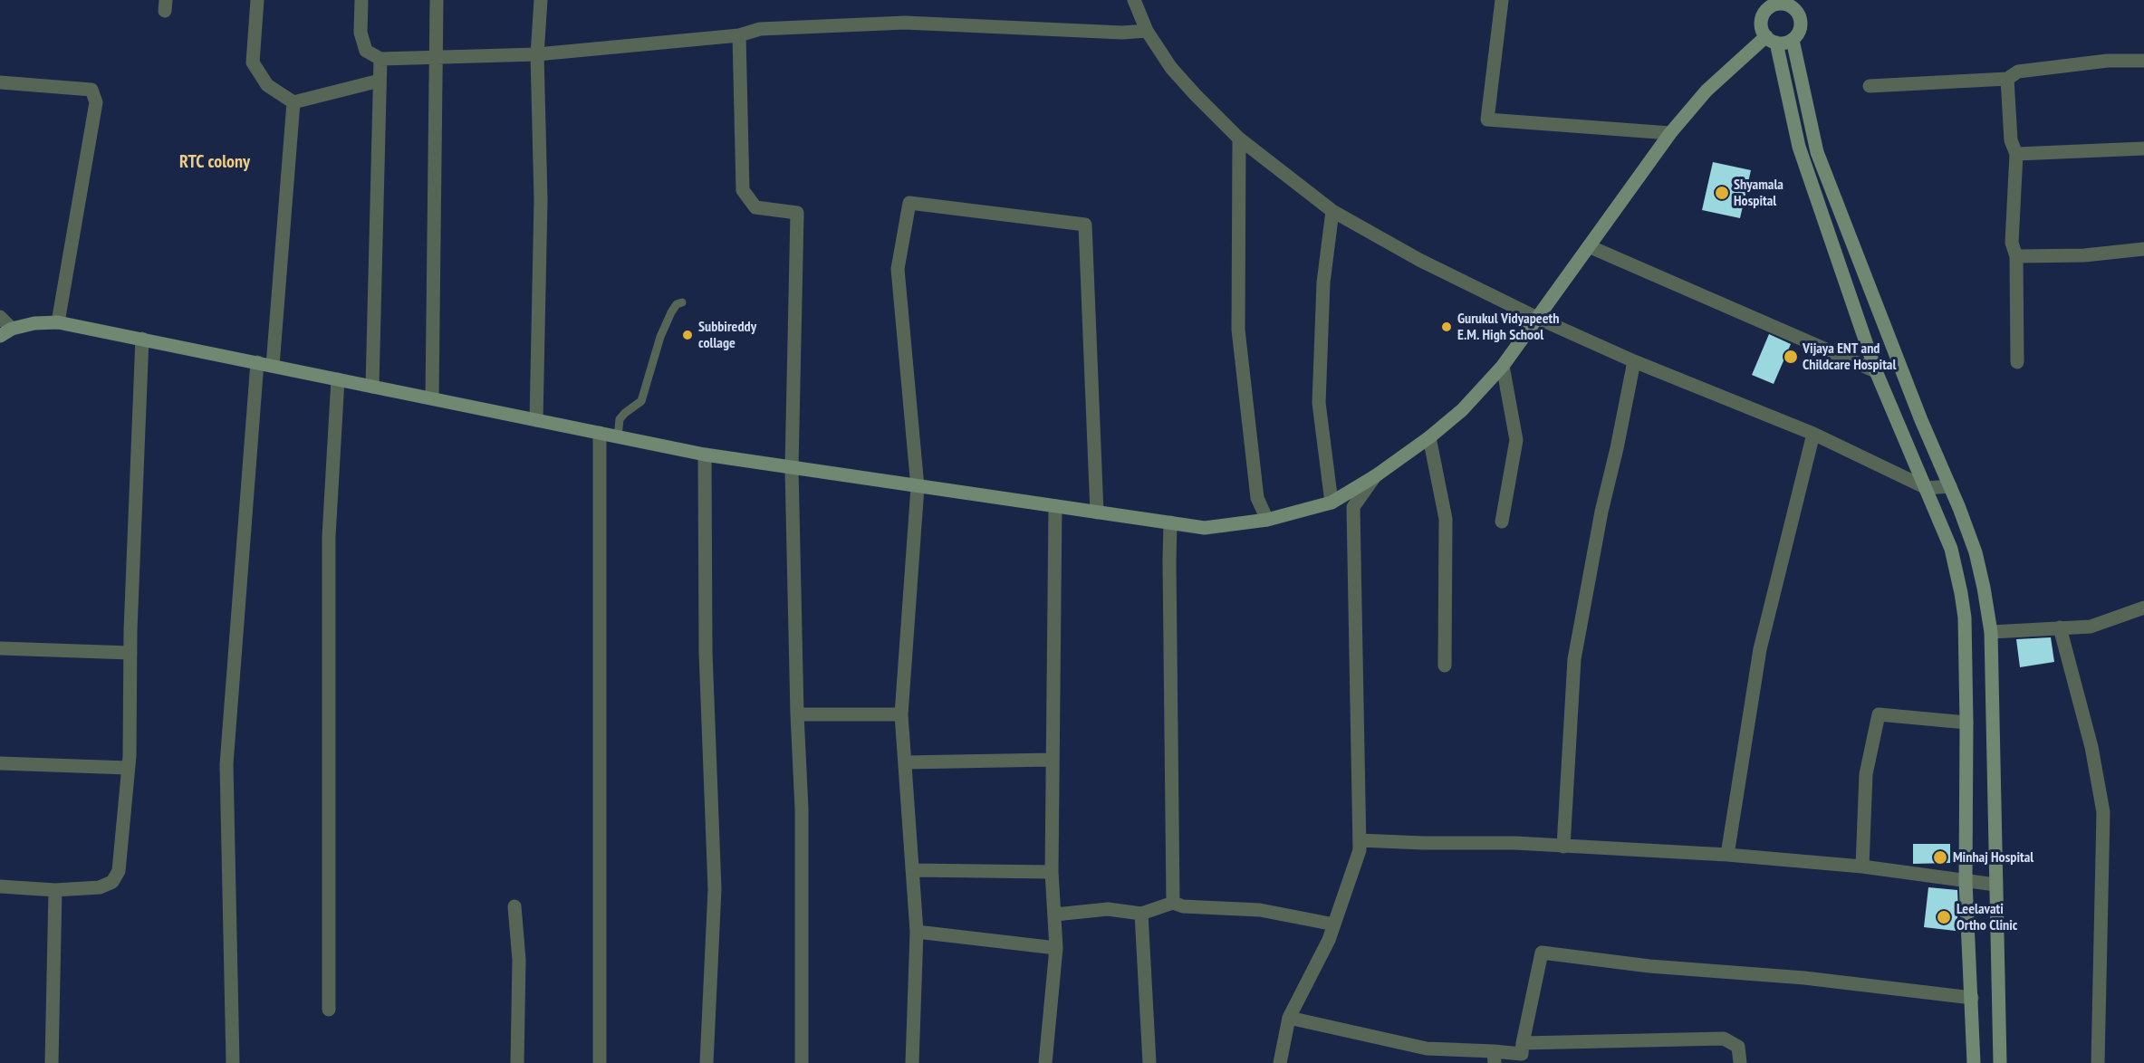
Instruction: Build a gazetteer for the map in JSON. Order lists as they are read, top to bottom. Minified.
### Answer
{"districts":["RTC colony"],"places":["Shyamala Hospital","Gurukul Vidyapeeth E.M. High School","Subbireddy collage","Vijaya ENT and Childcare Hospital","Minhaj Hospital","Leelavati Ortho Clinic"]}
